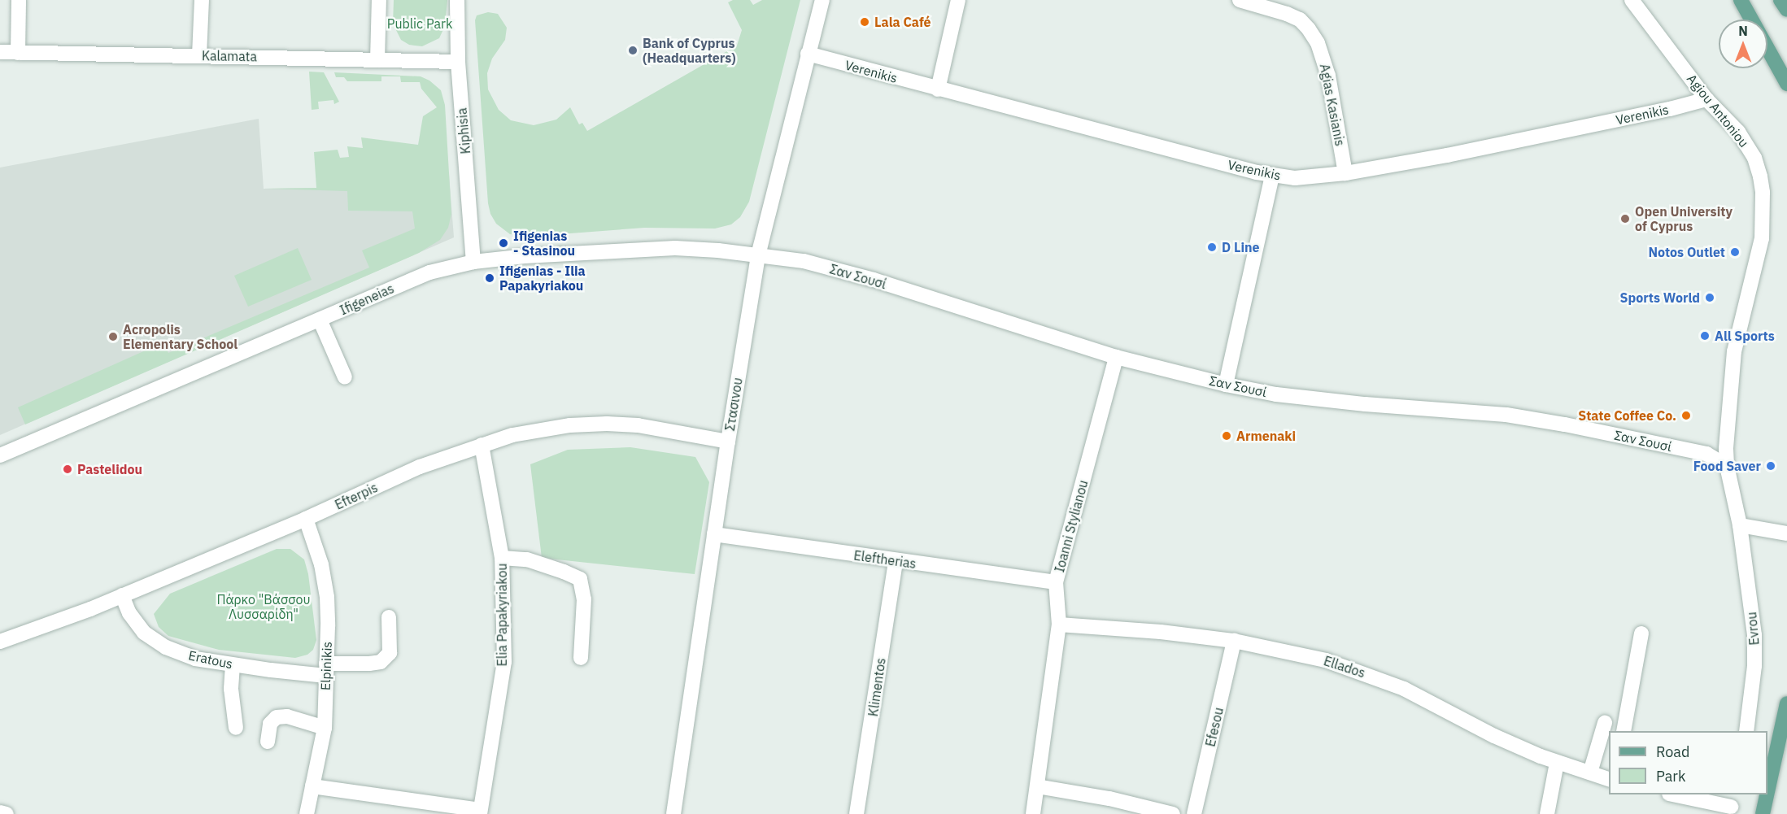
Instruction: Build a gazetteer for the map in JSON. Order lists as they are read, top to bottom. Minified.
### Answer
{"streets":{"street":["Kalamata","Verenikis","Agias Kasianis","Agiou Antoniou","Kiphisia","Σαν Σουσί","Ifigeneias","Στασινου","Efterpis","Ioanni Stylianou","Eleftherias","Elia Papakyriakou","Evrou","Eratous","Elpinikis","Ellados","Klimentos","Efesou"]},"crossings":[["Kalamata","Kiphisia"],["Verenikis","Agias Kasianis"],["Verenikis","Agiou Antoniou"],["Verenikis","Στασινου"],["Agiou Antoniou","Σαν Σουσί"],["Agiou Antoniou","Evrou"],["Kiphisia","Ifigeneias"],["Σαν Σουσί","Ifigeneias"],["Σαν Σουσί","Στασινου"],["Σαν Σουσί","Ioanni Stylianou"],["Ifigeneias","Στασινου"],["Στασινου","Efterpis"],["Στασινου","Eleftherias"],["Efterpis","Elia Papakyriakou"],["Efterpis","Eratous"],["Efterpis","Elpinikis"],["Ioanni Stylianou","Eleftherias"],["Ioanni Stylianou","Ellados"],["Eleftherias","Klimentos"],["Eratous","Elpinikis"],["Ellados","Efesou"]],"parks":["Public Park","Πάρκο \"Βάσσου Λυσσαρίδη\""],"places":["Lala Café","Bank of Cyprus (Headquarters)","Open University of Cyprus","Ifigenias - Stasinou","D Line","Notos Outlet","Ifigenias - Ilia Papakyriakou","Sports World","All Sports","Acropolis Elementary School","State Coffee Co.","Armenaki","Food Saver","Pastelidou"],"legend":["Road","Park"],"north":"top"}
